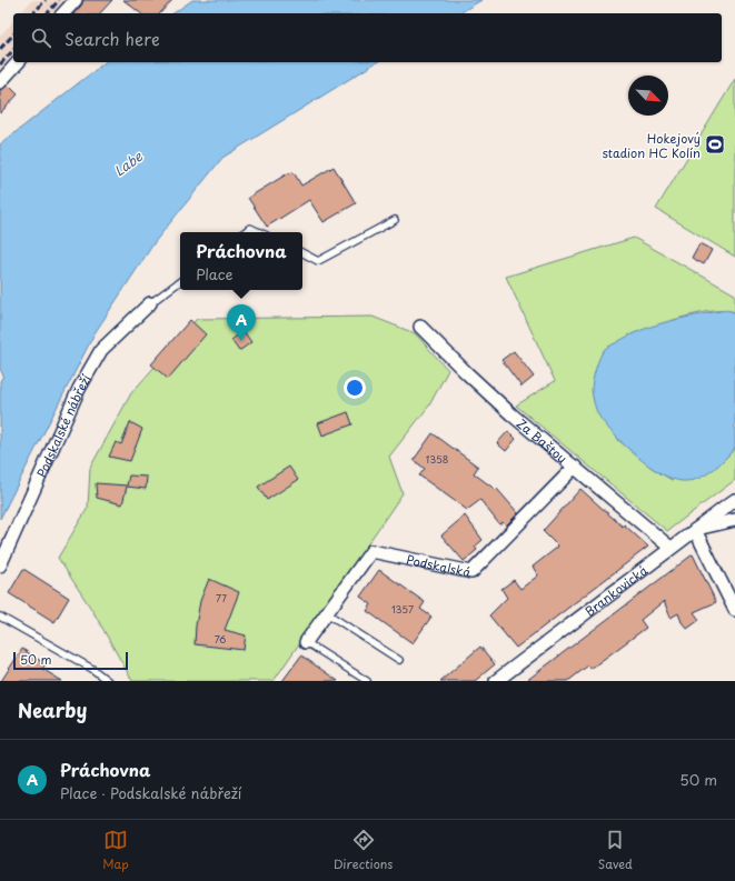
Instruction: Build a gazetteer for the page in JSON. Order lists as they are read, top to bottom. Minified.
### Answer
{"streets":{"street":["Podskalské nábřeží","Za Baštou","Podskalská","Brankovická"]},"crossings":[["Za Baštou","Podskalská"],["Za Baštou","Brankovická"]],"water":["Labe"],"places":{"sports":["Hokejový stadion HC Kolín"]},"house_numbers":["1358","77","1357","76"],"scale_bar":"50 m","north":"bottom right","page":{"search":"Search here","popup":["Práchovna","Place"],"pins":"A","scale":"50 m","heading":"Nearby","list":[{"mark":"A","name":"Práchovna","note":"Place · Podskalské nábřeží","value":"50 m"}],"nav":["Map","Directions","Saved"]}}
